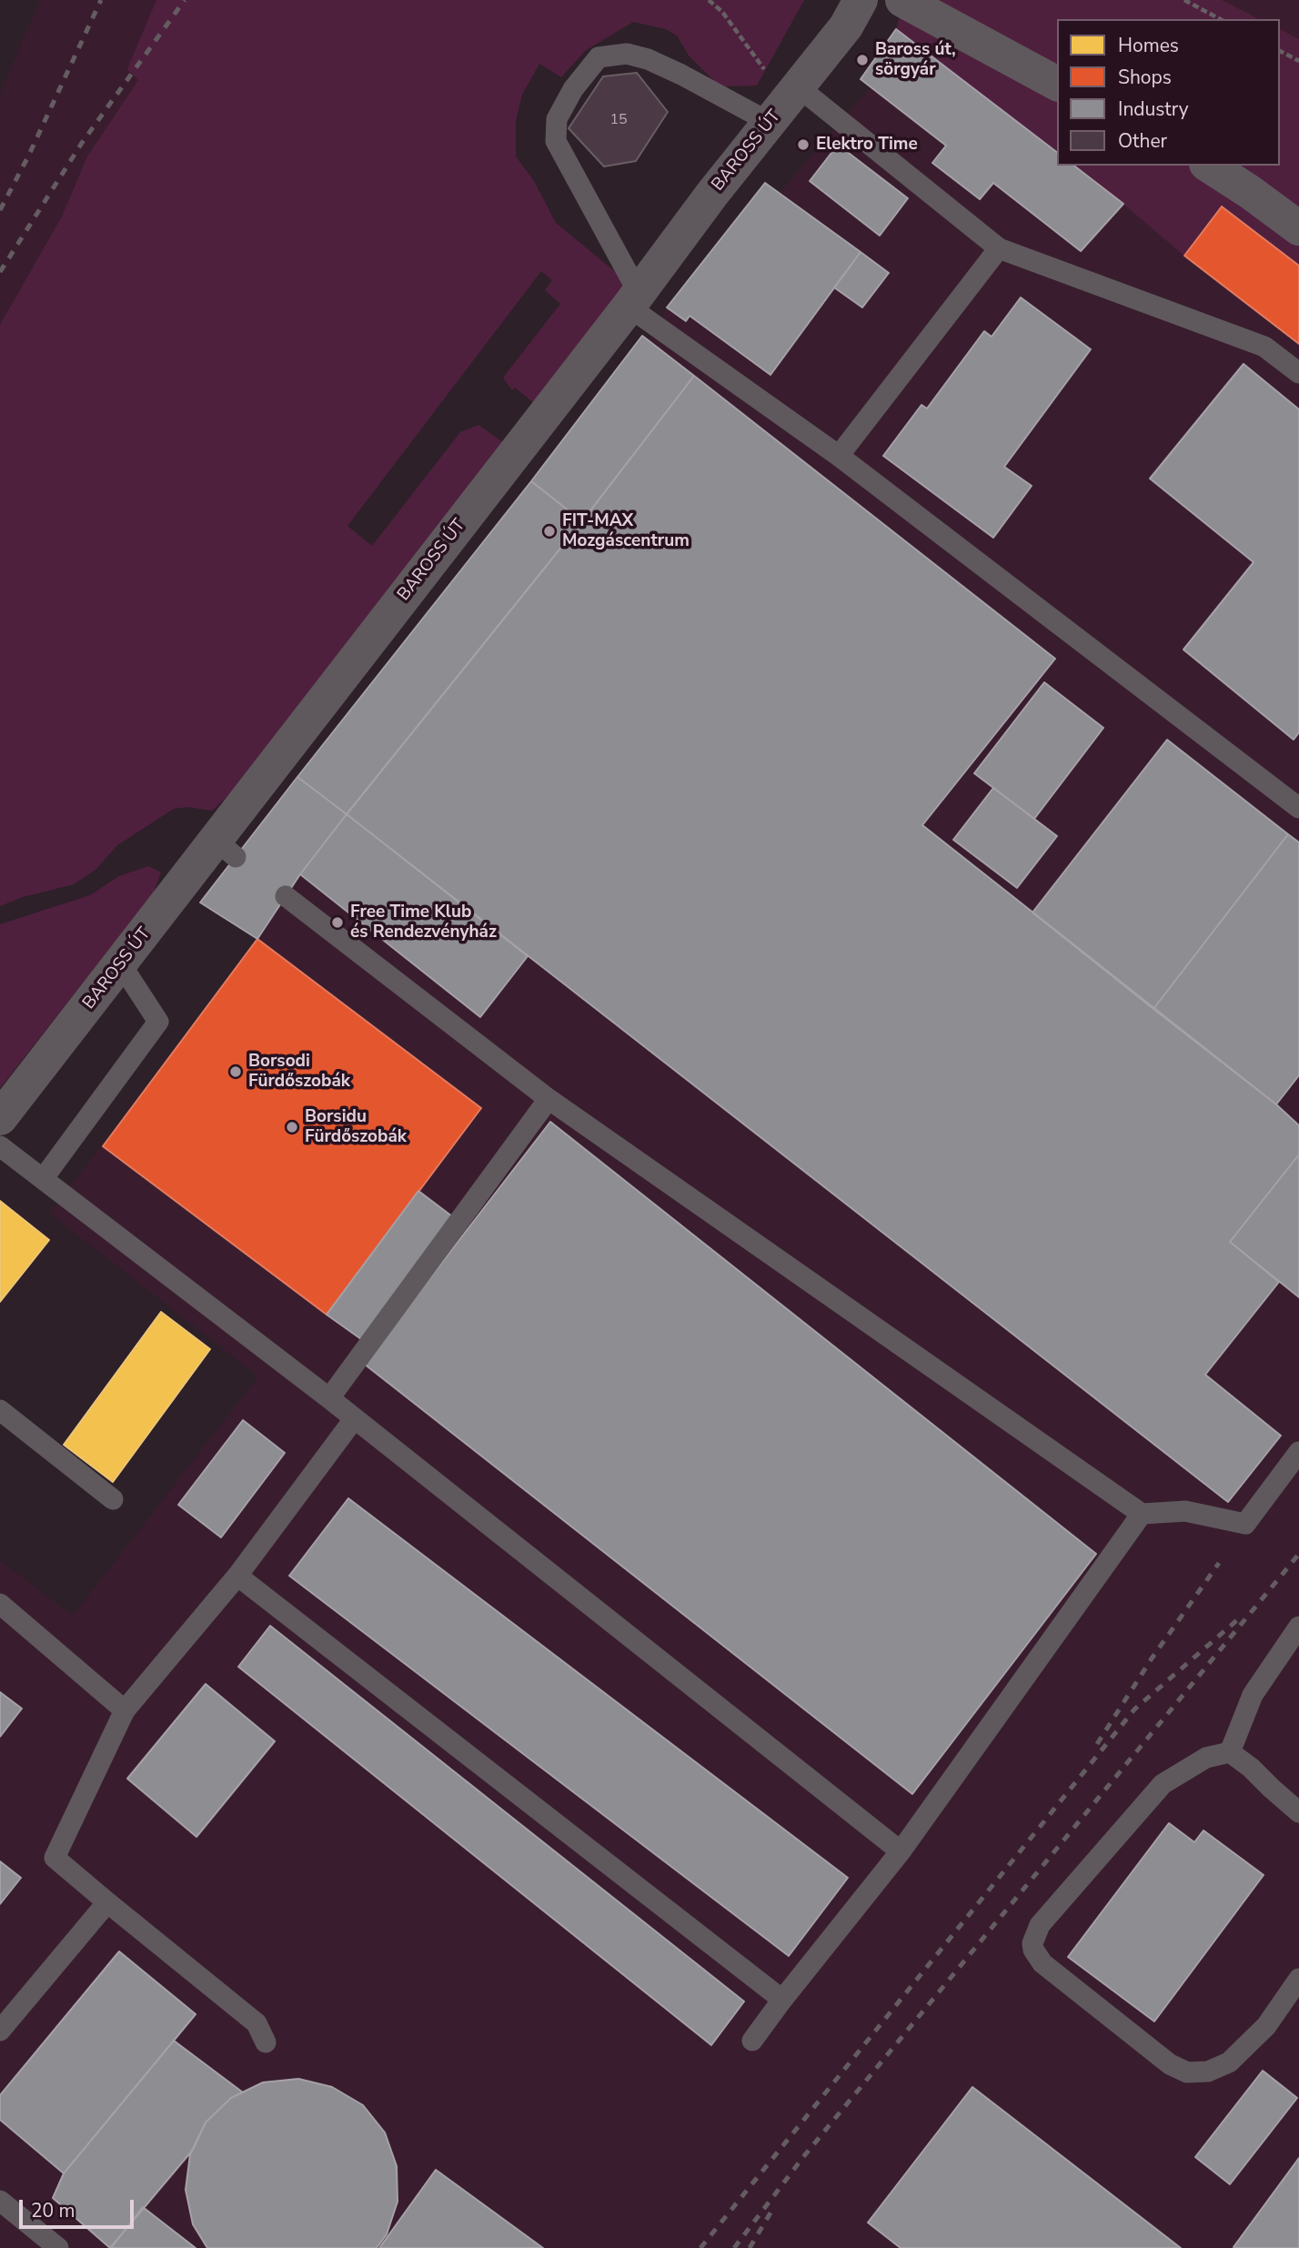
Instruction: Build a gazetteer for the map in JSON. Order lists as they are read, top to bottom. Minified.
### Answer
{"streets":{"street":["BAROSS ÚT"]},"places":["Baross út, sörgyár","Elektro Time","FIT-MAX Mozgáscentrum","Free Time Klub és Rendezvényház","Borsodi Fürdőszobák","Borsidu Fürdőszobák"],"house_numbers":["15"],"legend":["Homes","Shops","Industry","Other"],"scale_bar":"20 m"}
